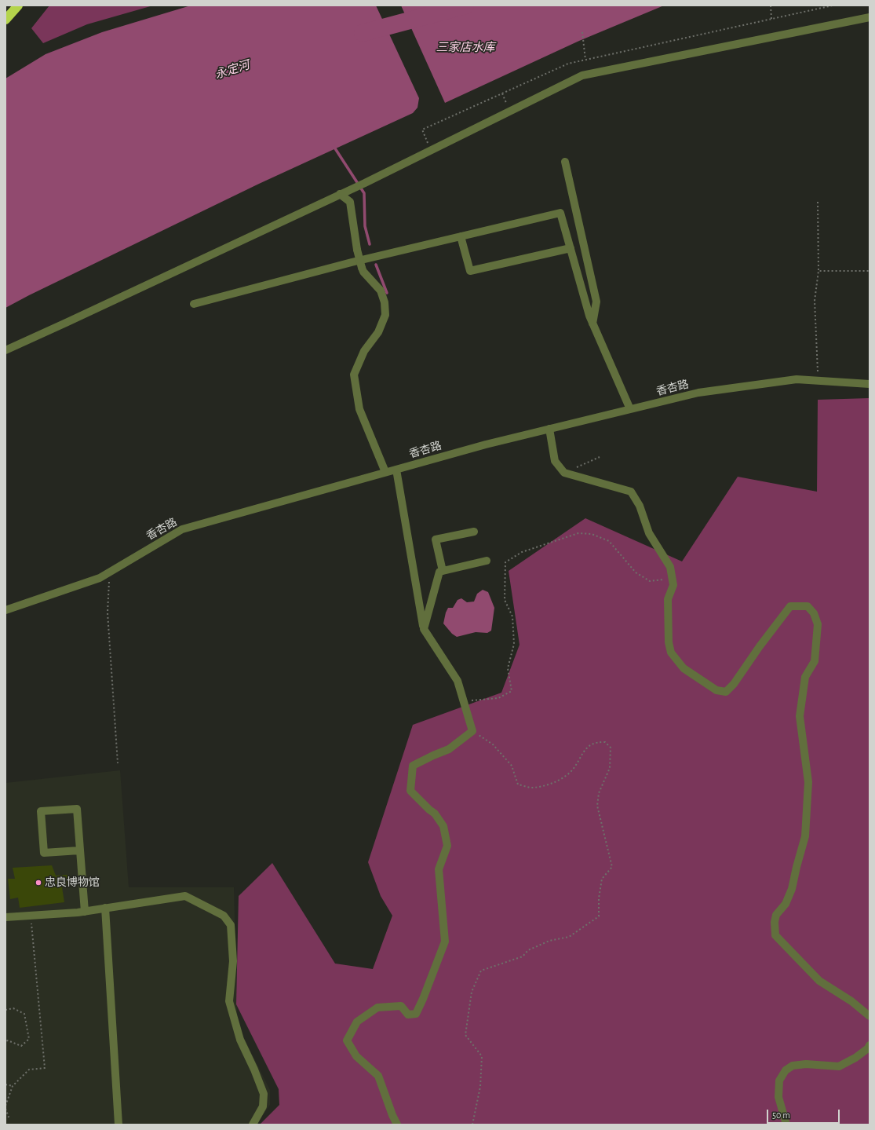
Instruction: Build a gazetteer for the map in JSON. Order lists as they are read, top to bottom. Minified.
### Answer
{"streets":{"street":["香杏路"]},"water":["三家店水库","永定河"],"places":["忠良博物馆"],"scale_bar":"50 m"}
